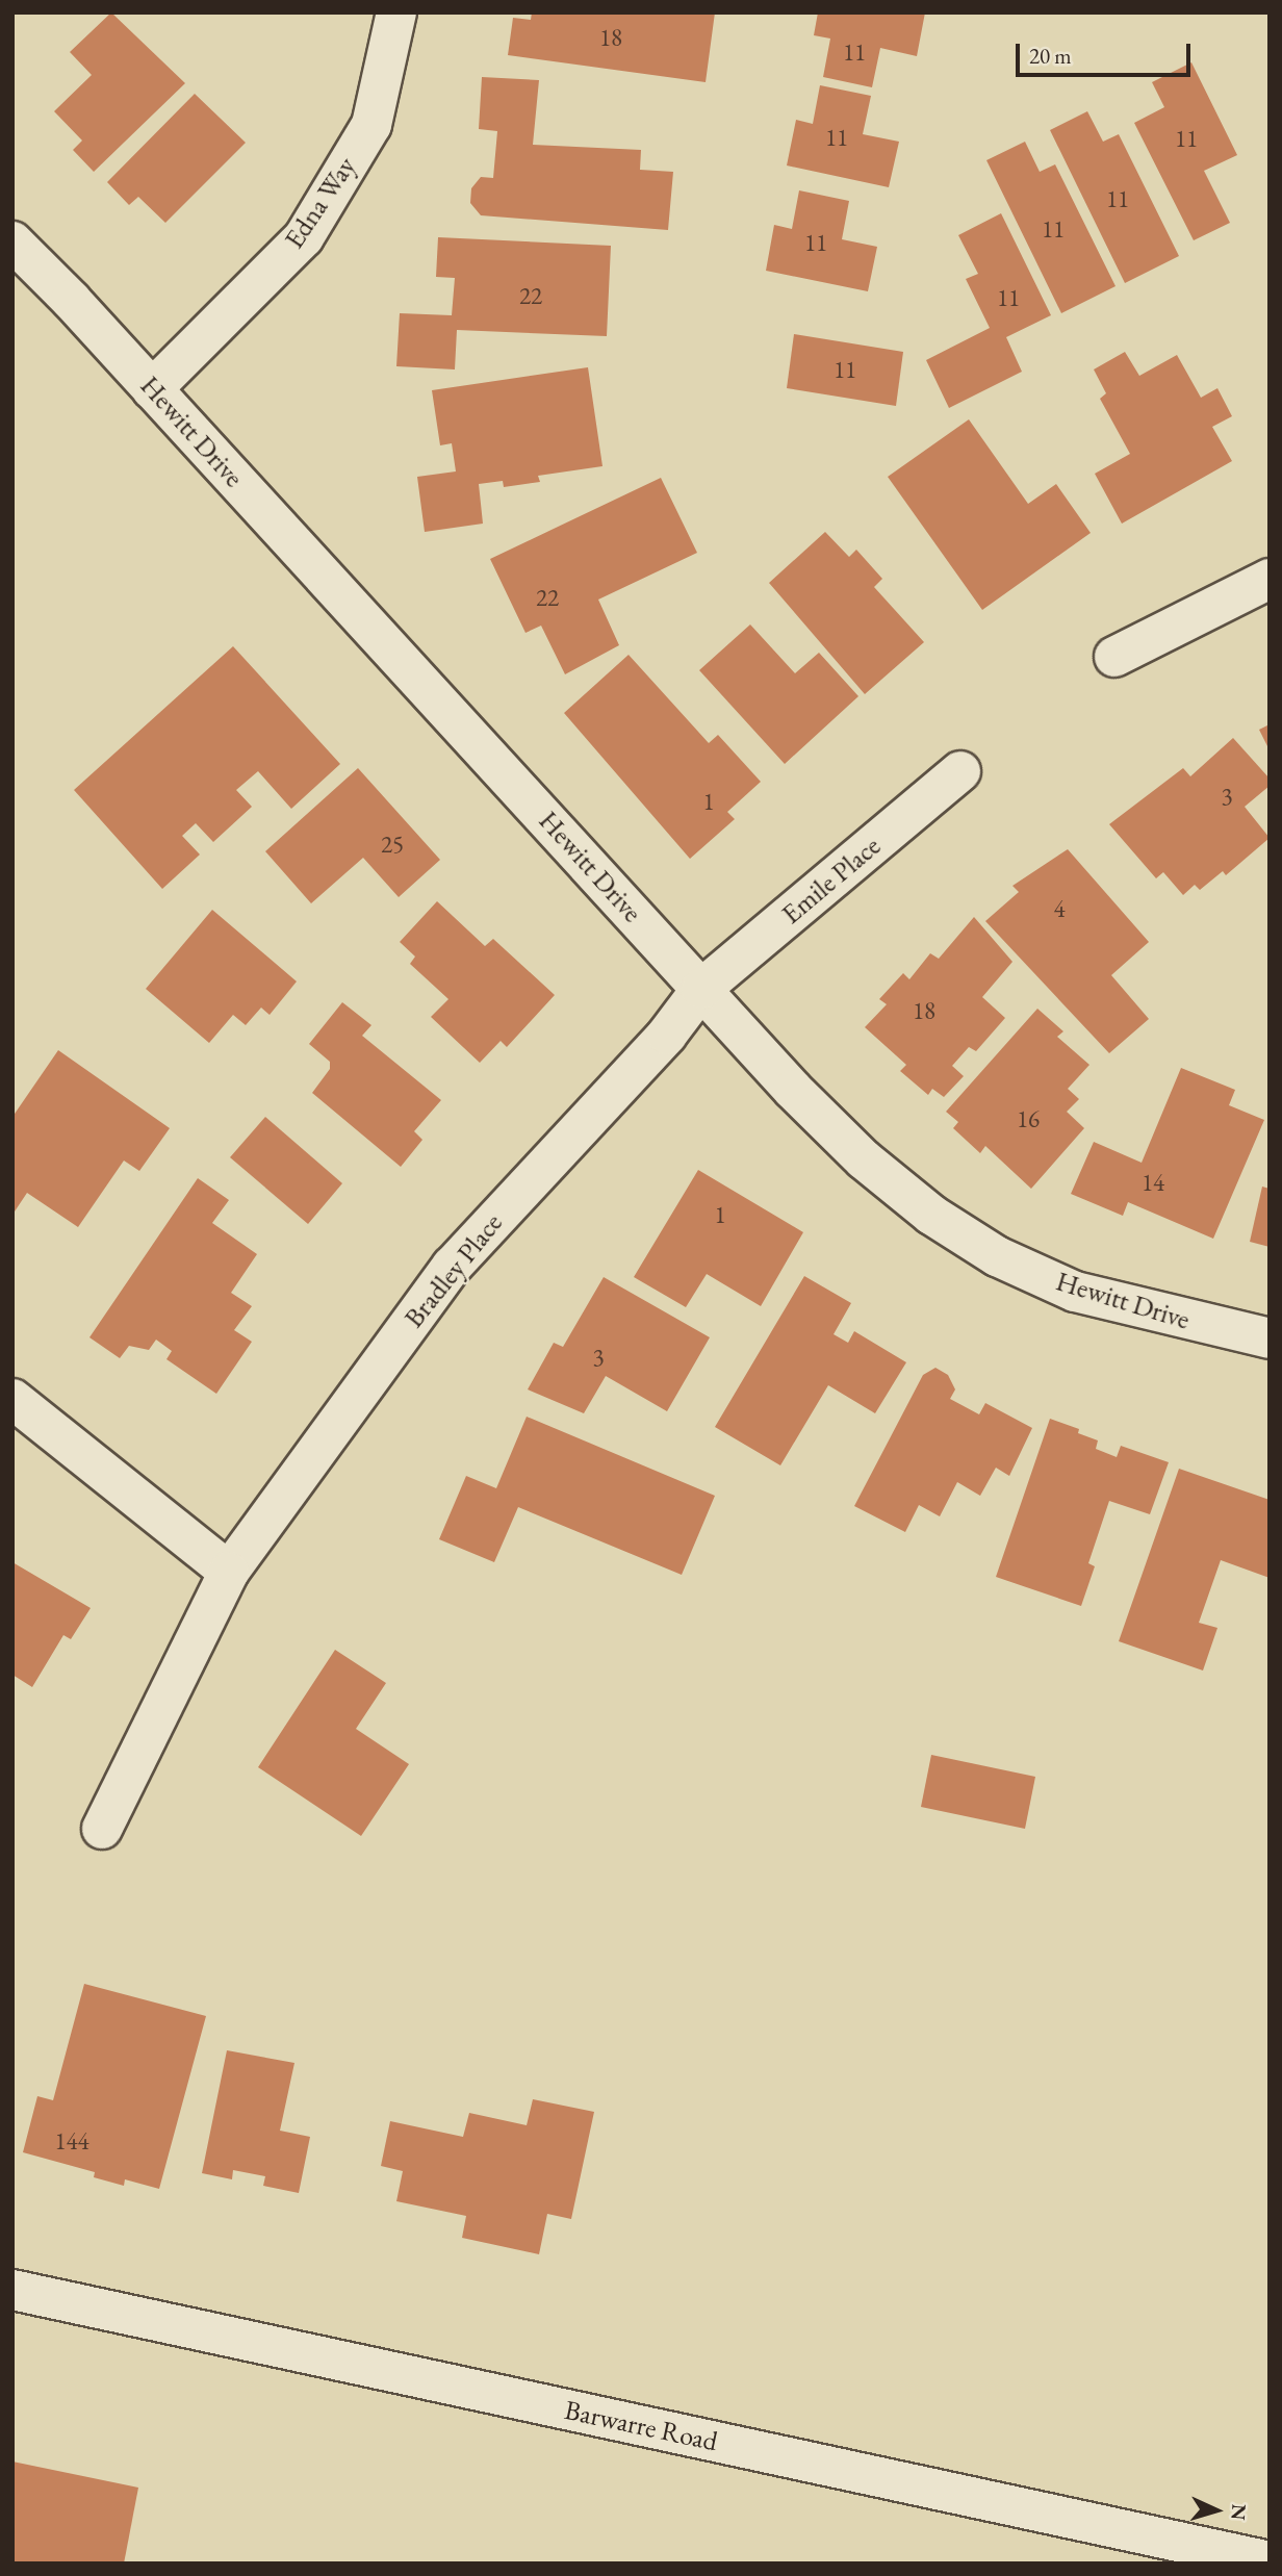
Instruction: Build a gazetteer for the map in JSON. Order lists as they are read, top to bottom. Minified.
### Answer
{"streets":{"street":["Edna Way","Hewitt Drive","Emile Place","Bradley Place","Barwarre Road"]},"crossings":[["Edna Way","Hewitt Drive"],["Hewitt Drive","Emile Place"],["Hewitt Drive","Bradley Place"],["Emile Place","Bradley Place"]],"house_numbers":["18","11","11","11","11","11","11","22","11","11","22","3","1","25","4","18","16","14","1","3","144"],"scale_bar":"20 m","north":"right"}
